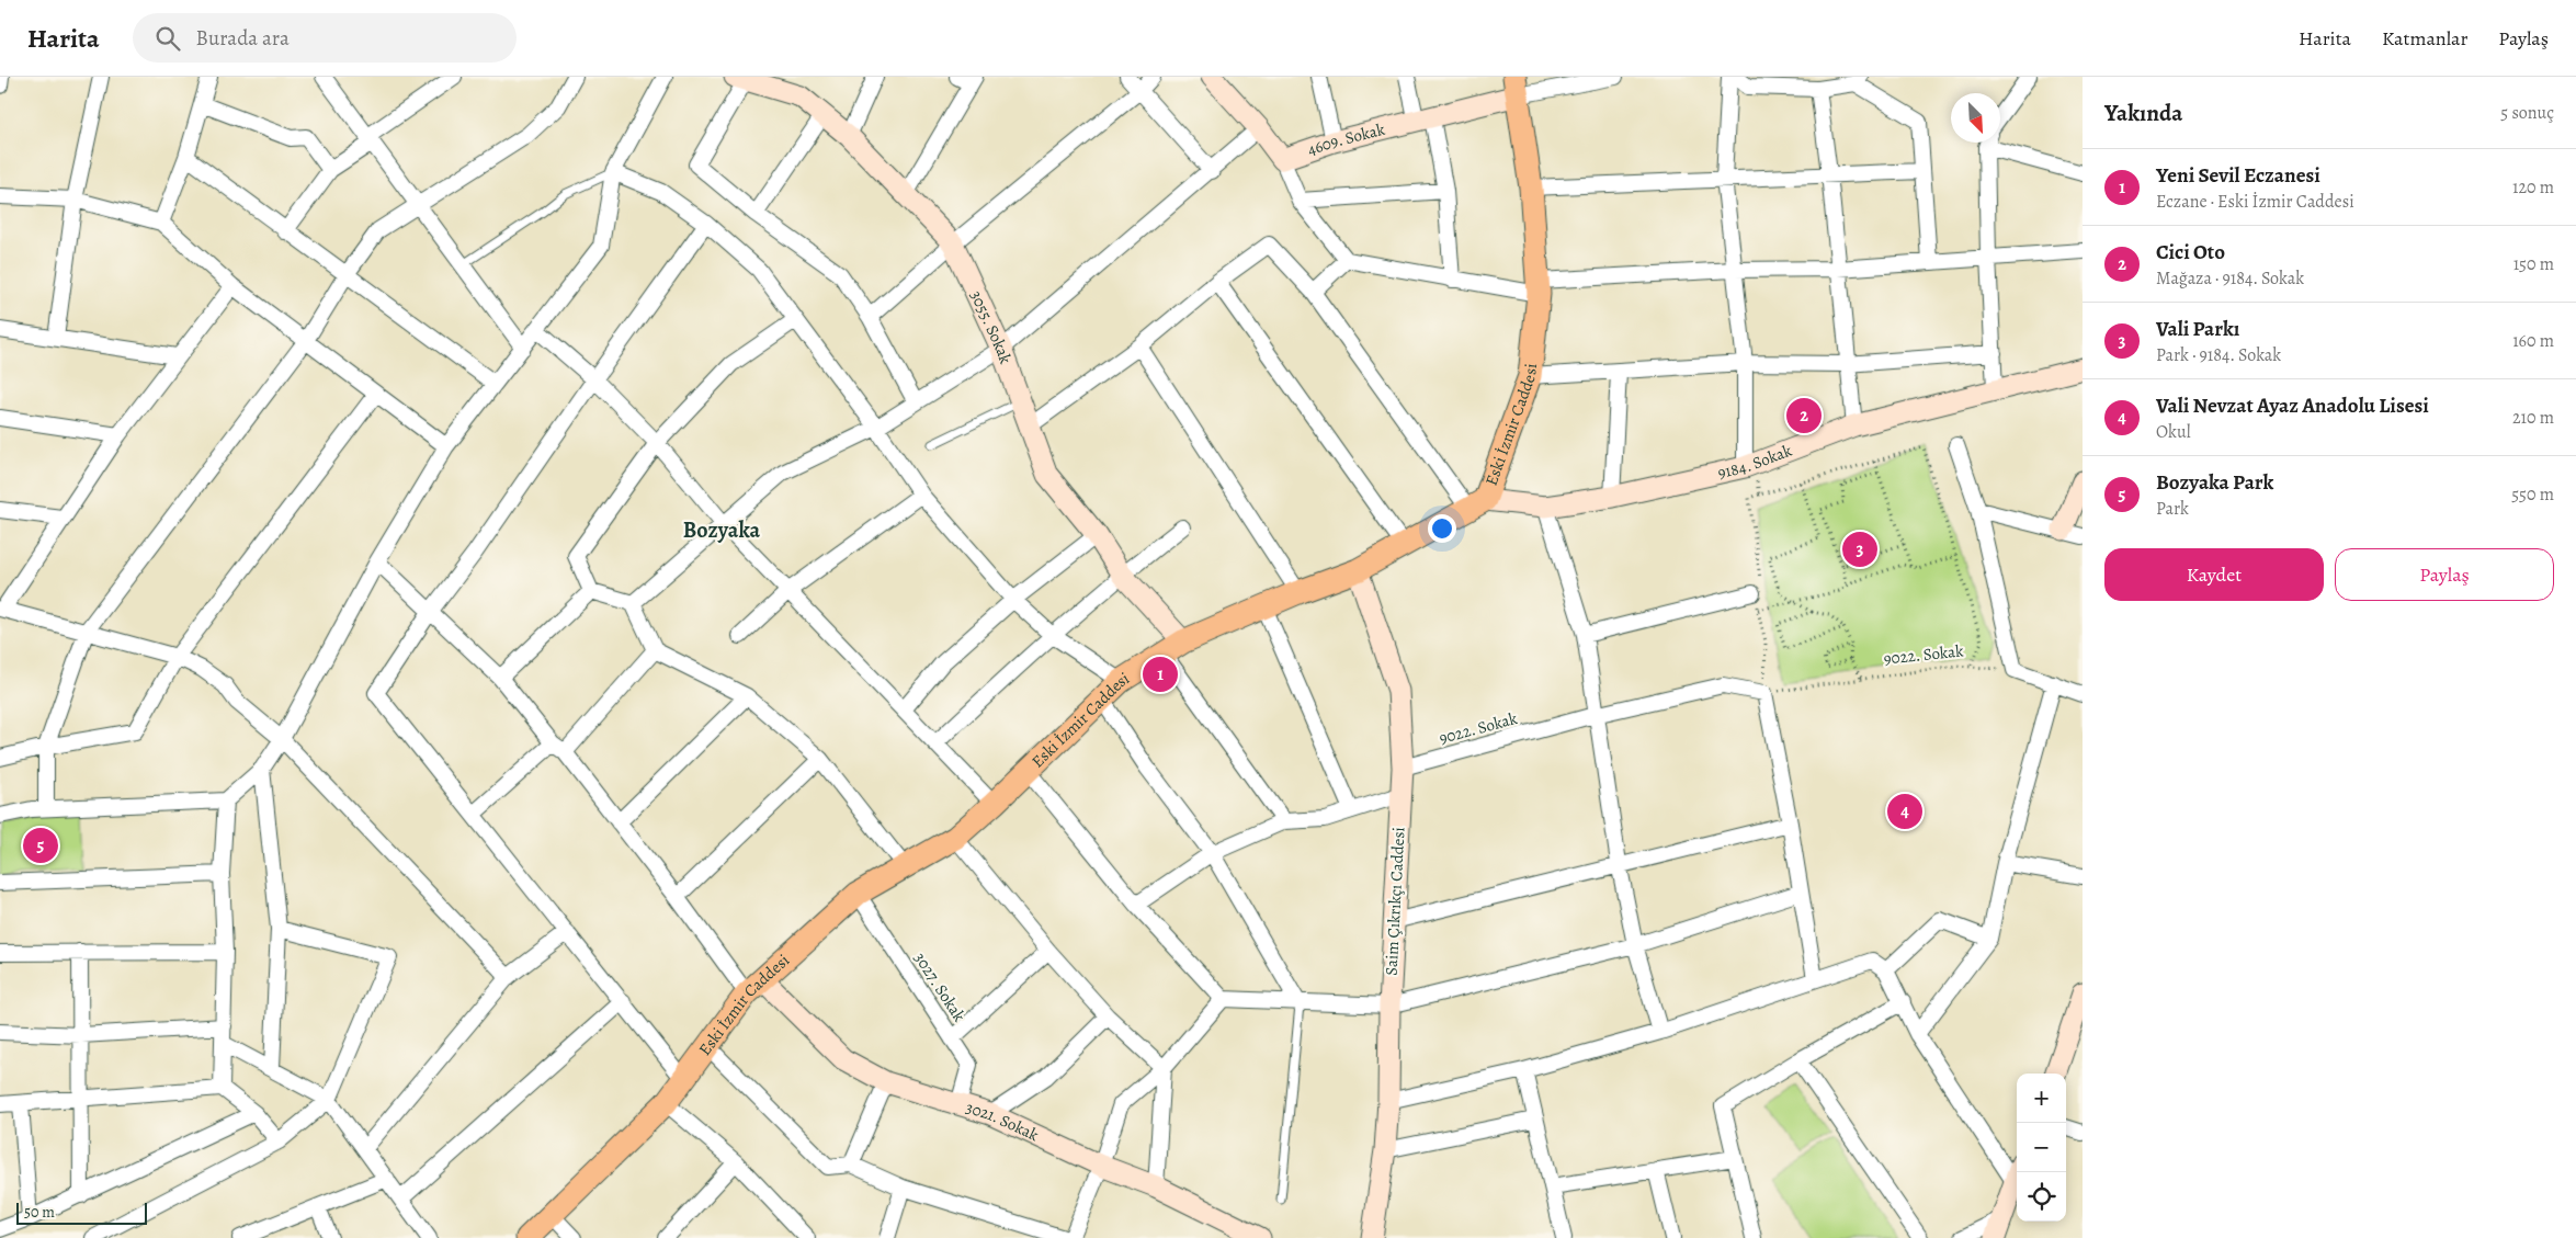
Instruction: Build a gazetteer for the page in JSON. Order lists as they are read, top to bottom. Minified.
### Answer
{"streets":{"main road":["Eski İzmir Caddesi"],"street":["4609. Sokak","3055. Sokak","9184. Sokak","9022. Sokak","Saim Çıkrıkçı Caddesi","3027. Sokak","3021. Sokak"]},"crossings":[["4609. Sokak","Eski İzmir Caddesi"],["3055. Sokak","Eski İzmir Caddesi"],["Eski İzmir Caddesi","9184. Sokak"],["Eski İzmir Caddesi","Saim Çıkrıkçı Caddesi"],["Eski İzmir Caddesi","3027. Sokak"],["Eski İzmir Caddesi","3021. Sokak"],["9022. Sokak","Saim Çıkrıkçı Caddesi"],["3027. Sokak","3021. Sokak"]],"districts":["Bozyaka"],"scale_bar":"50 m","north":"bottom right","page":{"header":"Harita","search":"Burada ara","nav":["Harita","Katmanlar","Paylaş"],"heading":["Yakında","5 sonuç"],"list":[{"mark":"1","name":"Yeni Sevil Eczanesi","note":"Eczane · Eski İzmir Caddesi","value":"120 m"},{"mark":"2","name":"Cici Oto","note":"Mağaza · 9184. Sokak","value":"150 m"},{"mark":"3","name":"Vali Parkı","note":"Park · 9184. Sokak","value":"160 m"},{"mark":"4","name":"Vali Nevzat Ayaz Anadolu Lisesi","note":"Okul","value":"210 m"},{"mark":"5","name":"Bozyaka Park","note":"Park","value":"550 m"}],"pins":["2","3","1","4","5"],"buttons":["Kaydet","Paylaş"],"map_buttons":["+","−"],"scale":"50 m"}}
